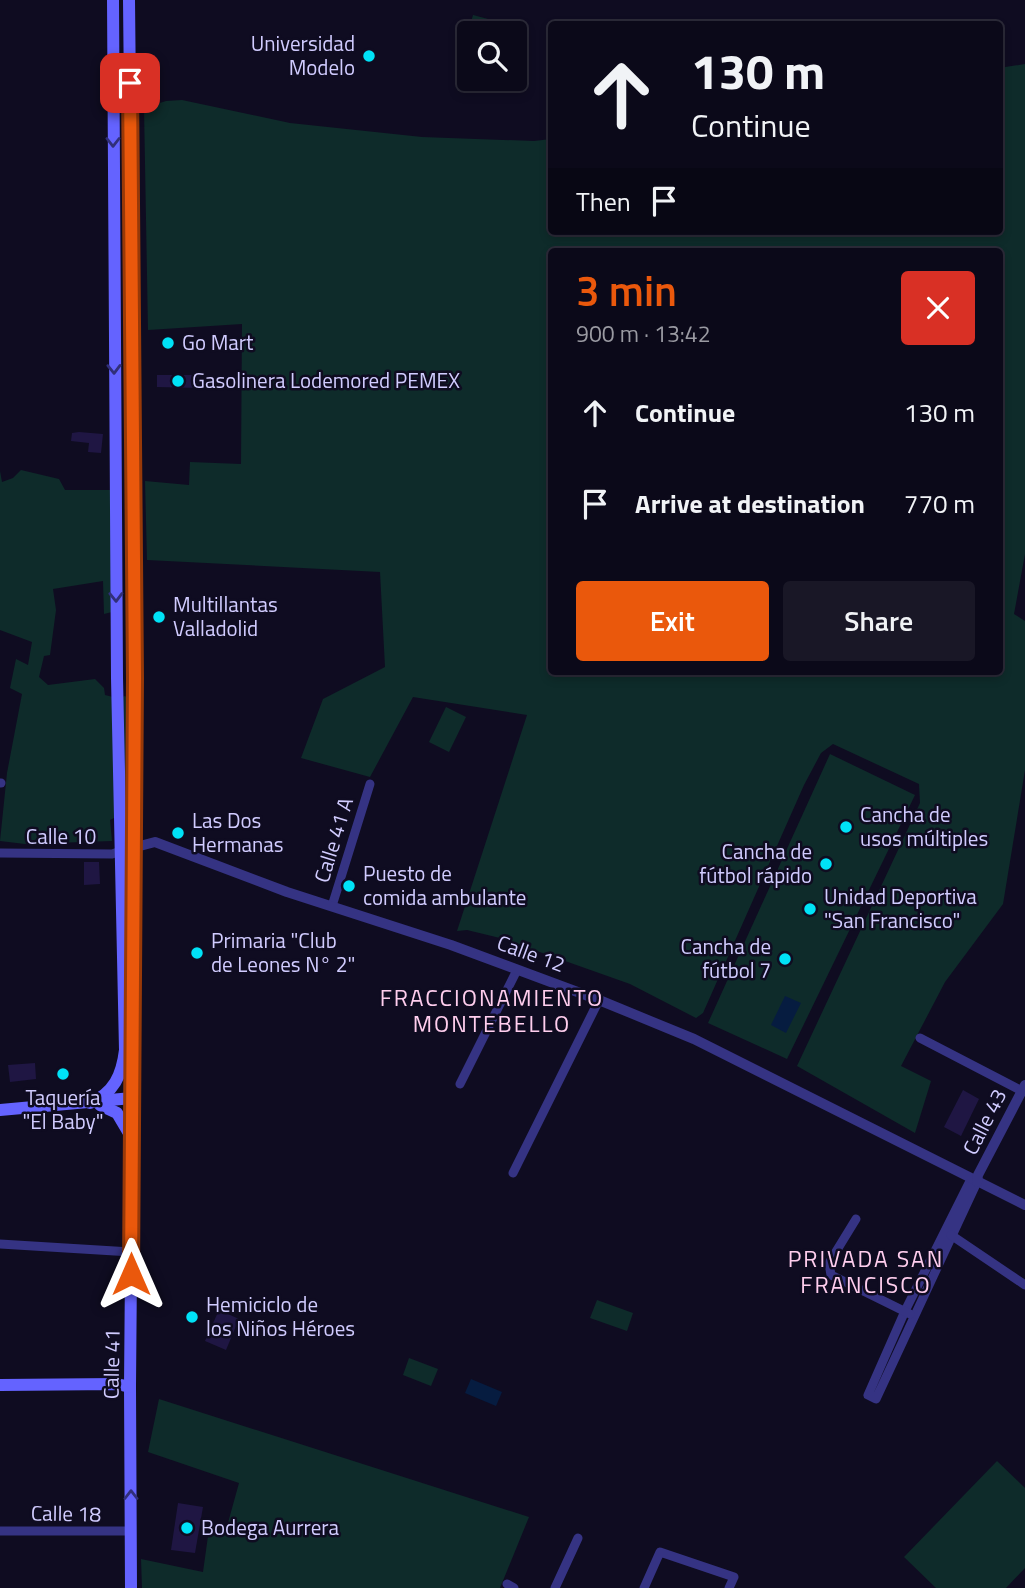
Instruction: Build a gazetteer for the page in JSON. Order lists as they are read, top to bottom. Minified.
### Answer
{"streets":{"main road":["Calle 41"],"street":["Calle 10","Calle 41 A","Calle 12","Calle 43","Calle 18"]},"crossings":[["Calle 10","Calle 12"],["Calle 41 A","Calle 12"],["Calle 12","Calle 43"],["Calle 12","Calle 41"],["Calle 41","Calle 18"]],"districts":["FRACCIONAMIENTO MONTEBELLO","PRIVADA SAN FRANCISCO"],"places":["Universidad Modelo","Go Mart","Gasolinera Lodemored PEMEX","Multillantas Valladolid","Cancha de usos múltiples","Las Dos Hermanas","Cancha de fútbol rápido","Puesto de comida ambulante","Unidad Deportiva \"San Francisco\"","Primaria \"Club de Leones N° 2\"","Cancha de fútbol 7","Taquería \"El Baby\"","Hemiciclo de los Niños Héroes","Bodega Aurrera"],"page":{"turn":["130 m","Continue"],"then":"Then","heading":["3 min","900 m · 13:42"],"list":[{"name":"Continue","value":"130 m"},{"name":"Arrive at destination","value":"770 m"}],"buttons":["Exit","Share"]}}
